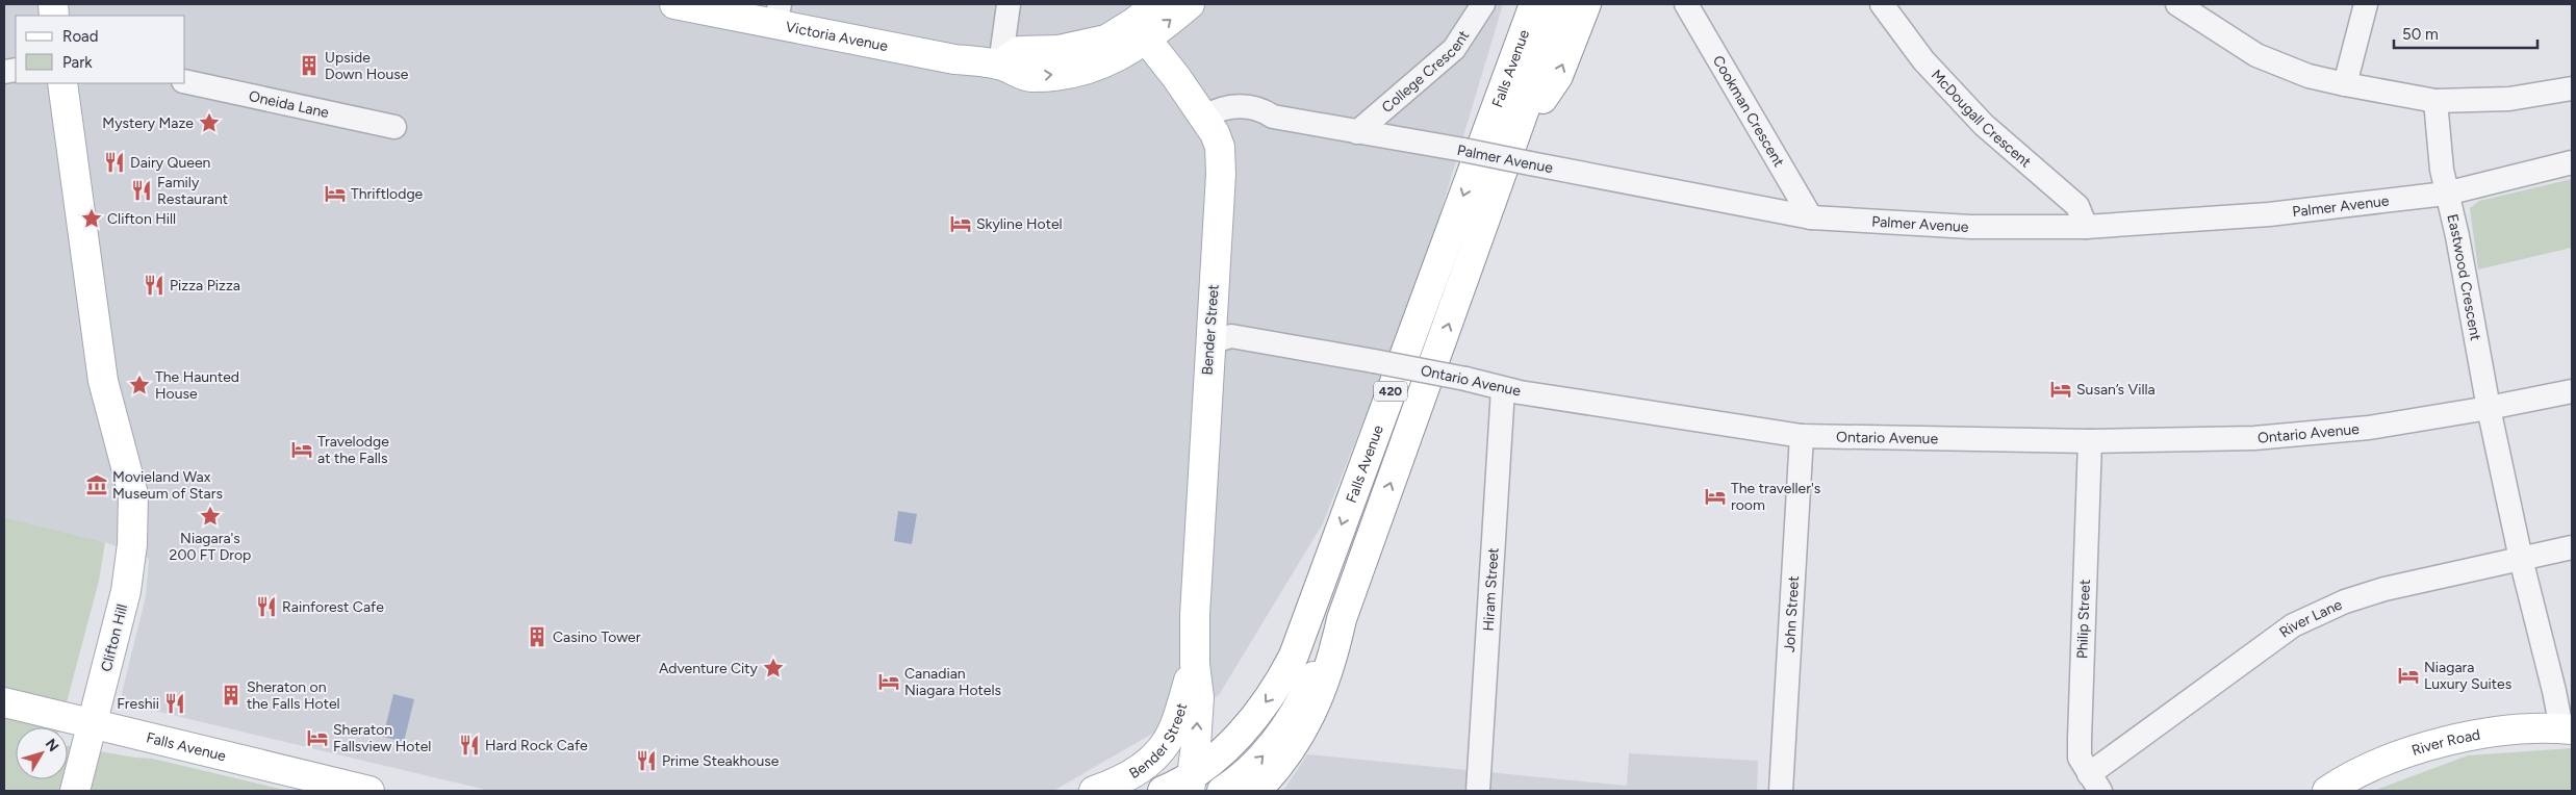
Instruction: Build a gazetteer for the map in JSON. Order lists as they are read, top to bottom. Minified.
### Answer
{"streets":{"main road":["Victoria Avenue","Falls Avenue","Bender Street","420","Clifton Hill","River Road"],"street":["College Crescent","Oneida Lane","Cookman Crescent","McDougall Crescent","Palmer Avenue","Eastwood Crescent","Ontario Avenue","Hiram Street","John Street","Philip Street","River Lane"]},"crossings":[["Victoria Avenue","Bender Street"],["Falls Avenue","Palmer Avenue"],["Falls Avenue","Bender Street"],["Falls Avenue","Clifton Hill"],["College Crescent","Palmer Avenue"],["Cookman Crescent","Palmer Avenue"],["McDougall Crescent","Palmer Avenue"],["Palmer Avenue","Eastwood Crescent"],["Palmer Avenue","Bender Street"],["Eastwood Crescent","Ontario Avenue"],["Eastwood Crescent","River Lane"],["Eastwood Crescent","River Road"],["Bender Street","Ontario Avenue"],["Ontario Avenue","Hiram Street"],["Ontario Avenue","John Street"],["Ontario Avenue","Philip Street"],["Philip Street","River Lane"]],"places":{"building":["Upside Down House","Casino Tower","Sheraton on the Falls Hotel"],"place":["Mystery Maze","Clifton Hill","The Haunted House","Niagara's 200 FT Drop","Adventure City"],"restaurant":["Dairy Queen","Family Restaurant","Pizza Pizza","Rainforest Cafe","Freshii","Hard Rock Cafe","Prime Steakhouse"],"hotel":["Thriftlodge","Skyline Hotel","Susan’s Villa","Travelodge at the Falls","The traveller's room","Niagara Luxury Suites","Canadian Niagara Hotels","Sheraton Fallsview Hotel"],"museum":["Movieland Wax Museum of Stars"]},"legend":["Road","Park"],"scale_bar":"50 m","north":"top right"}
